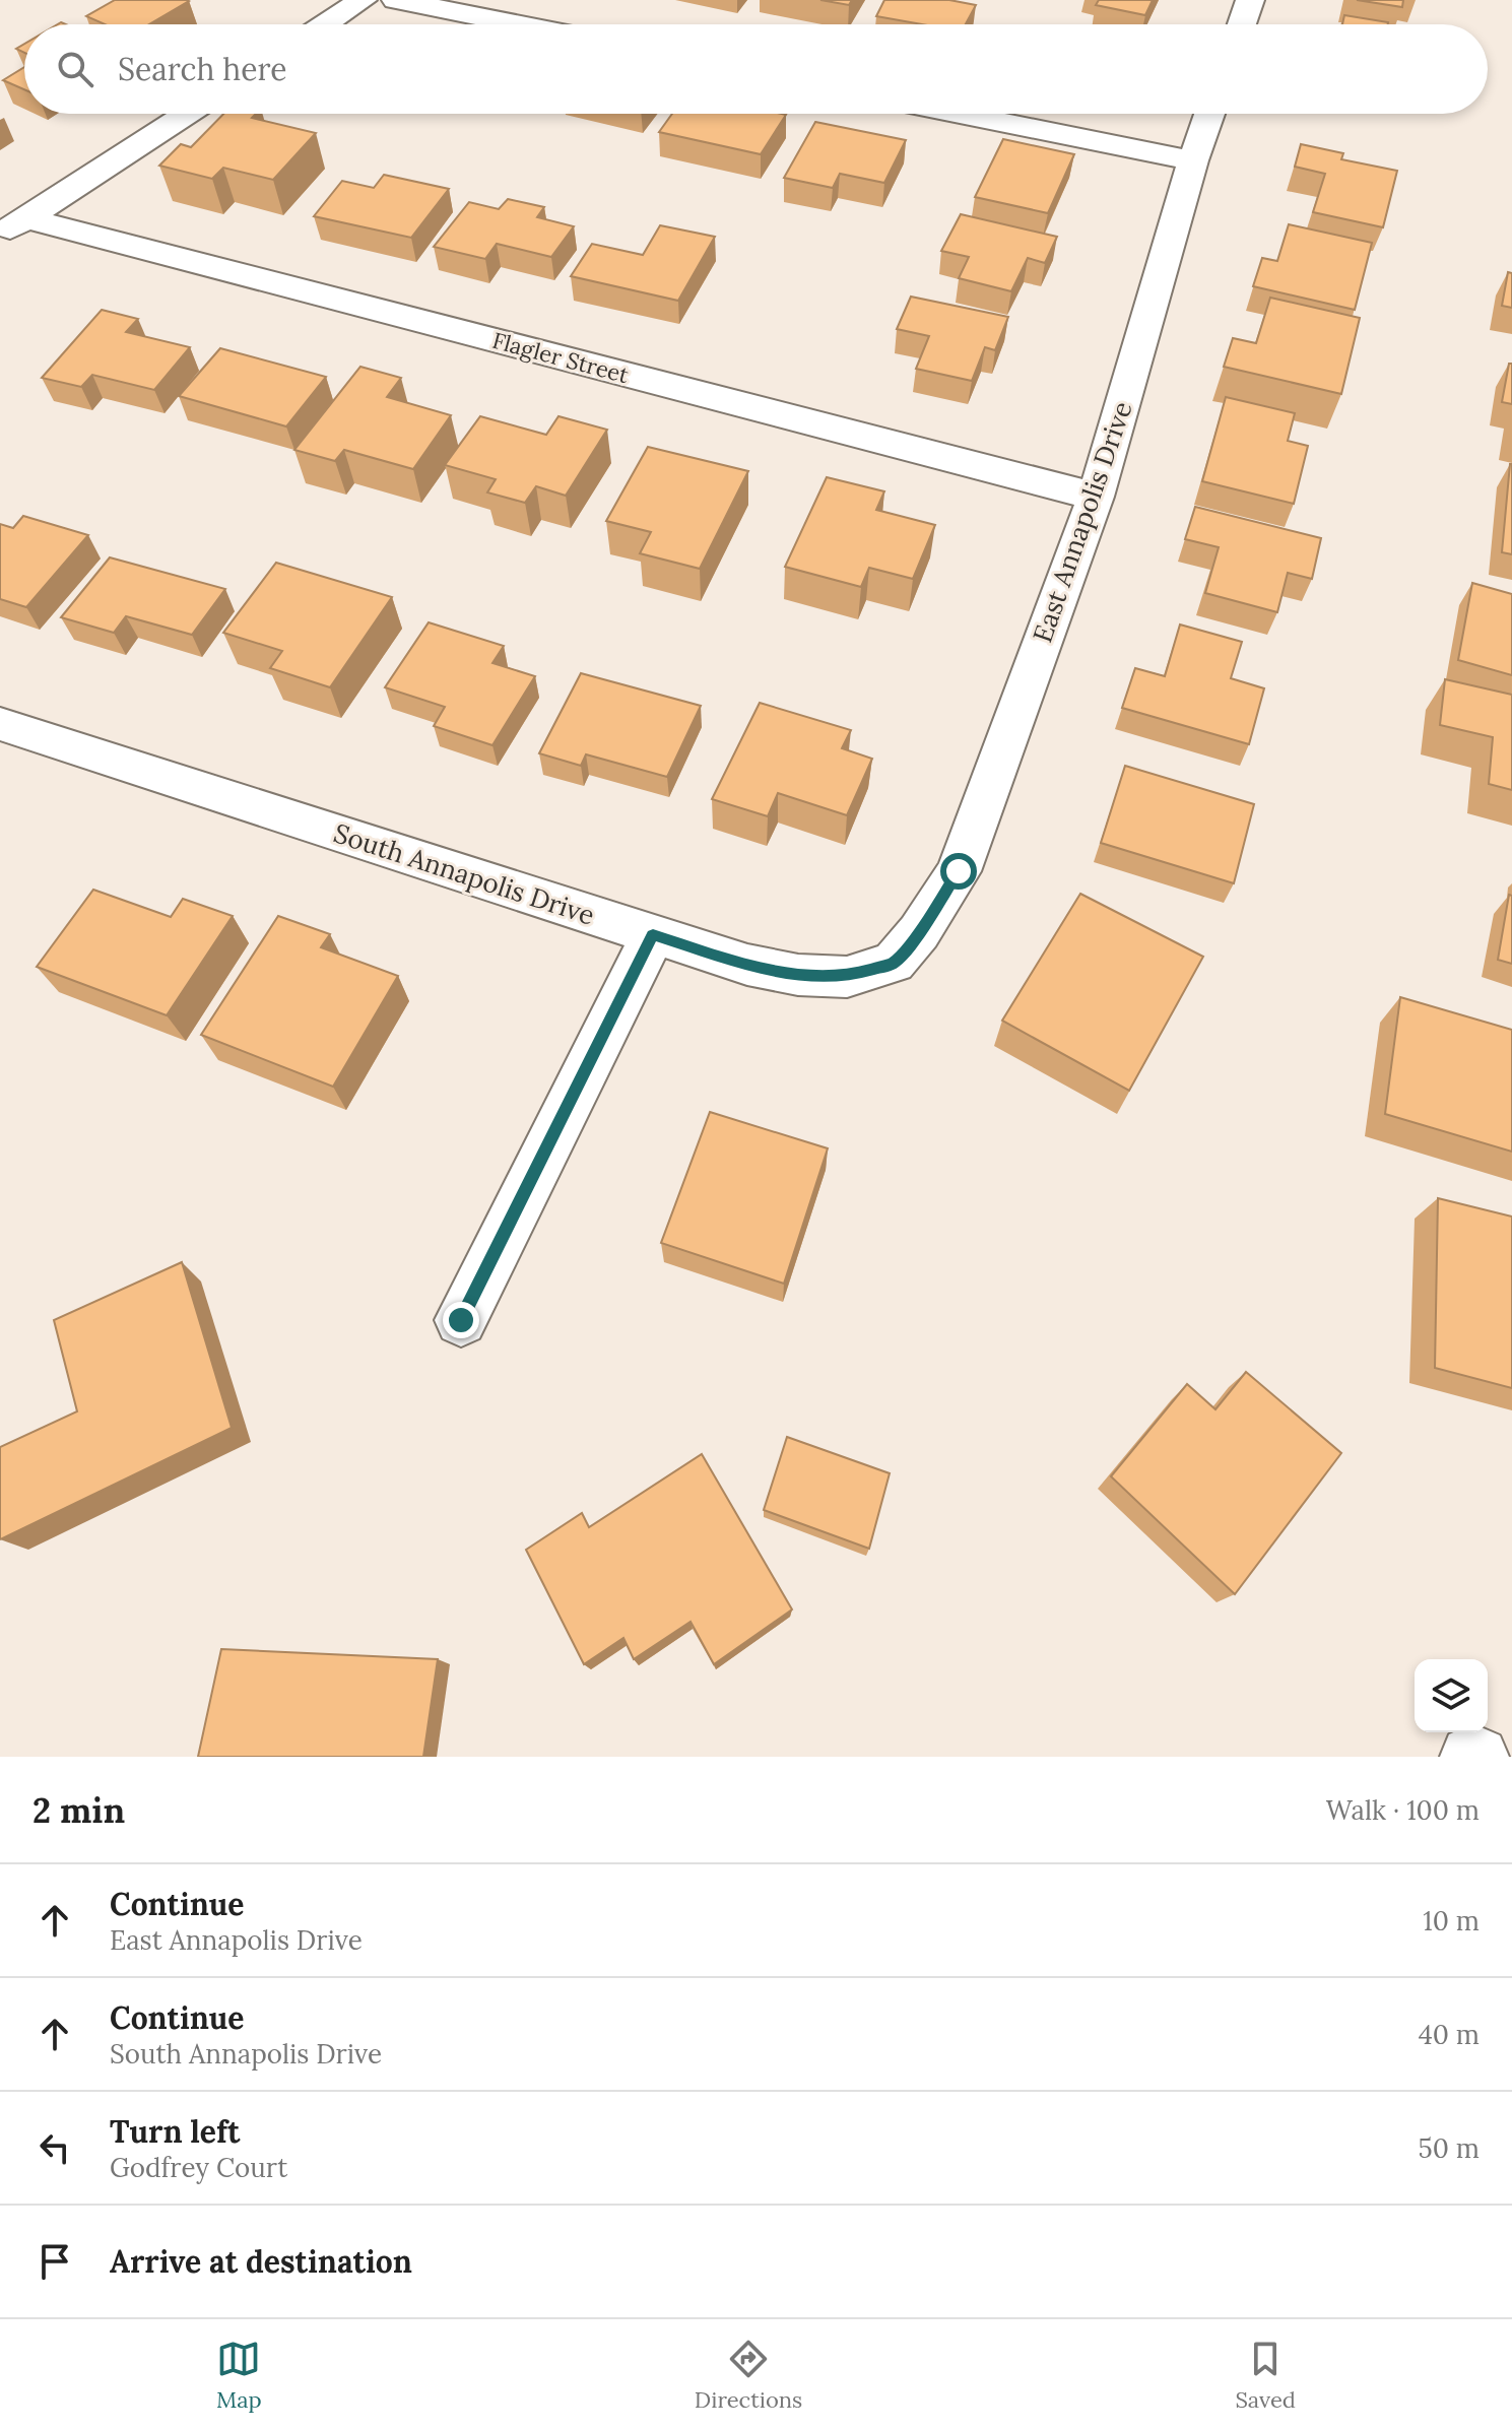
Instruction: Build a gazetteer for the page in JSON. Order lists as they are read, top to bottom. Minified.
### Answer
{"streets":{"street":["Flagler Street","East Annapolis Drive","South Annapolis Drive"]},"crossings":[["Flagler Street","East Annapolis Drive"],["East Annapolis Drive","South Annapolis Drive"]],"page":{"search":"Search here","heading":["2 min","Walk · 100 m"],"list":[["Continue","East Annapolis Drive","10 m"],["Continue","South Annapolis Drive","40 m"],["Turn left","Godfrey Court","50 m"],"Arrive at destination"],"nav":["Map","Directions","Saved"]}}
